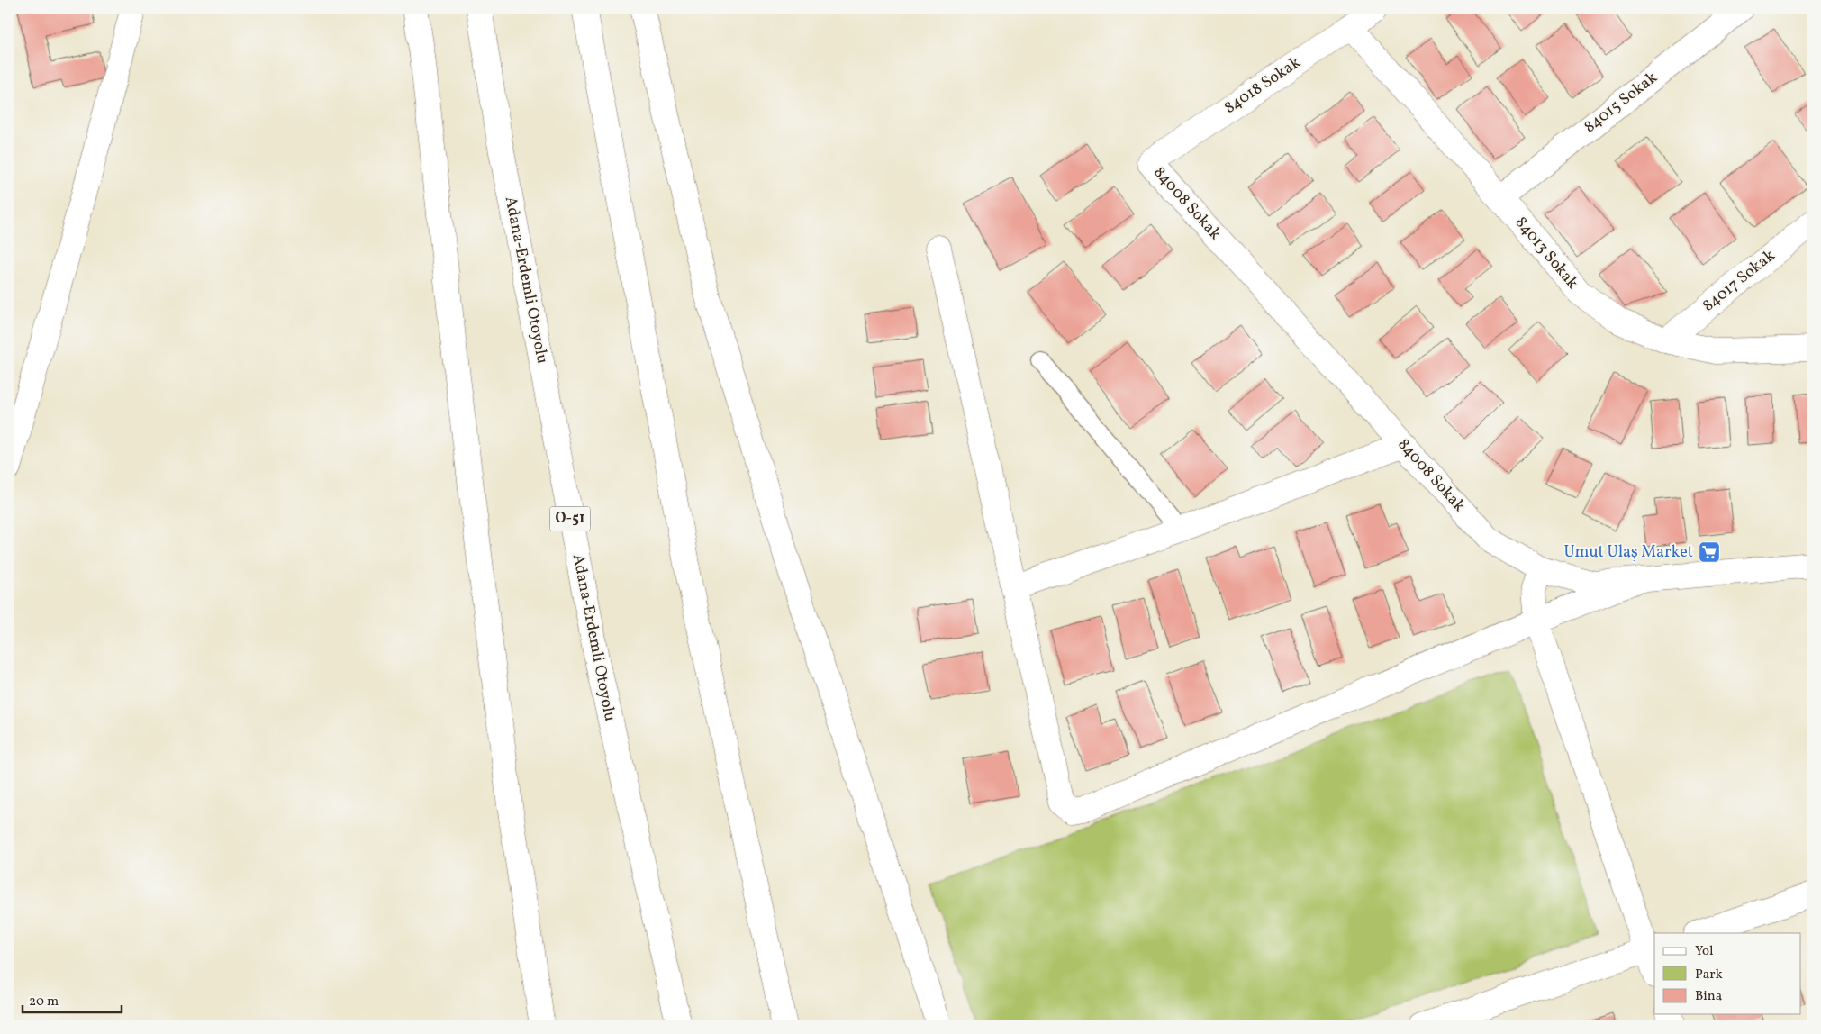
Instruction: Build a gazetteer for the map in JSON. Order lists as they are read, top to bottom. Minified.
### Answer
{"streets":{"main road":["84018 Sokak","84015 Sokak","84008 Sokak","84013 Sokak","Adana-Erdemli Otoyolu","84017 Sokak","O-51"]},"crossings":[["84018 Sokak","84008 Sokak"],["84018 Sokak","84013 Sokak"],["84015 Sokak","84013 Sokak"],["84013 Sokak","84017 Sokak"]],"places":{"supermarket":["Umut Ulaş Market"]},"legend":["Yol","Park","Bina"],"scale_bar":"20 m"}
